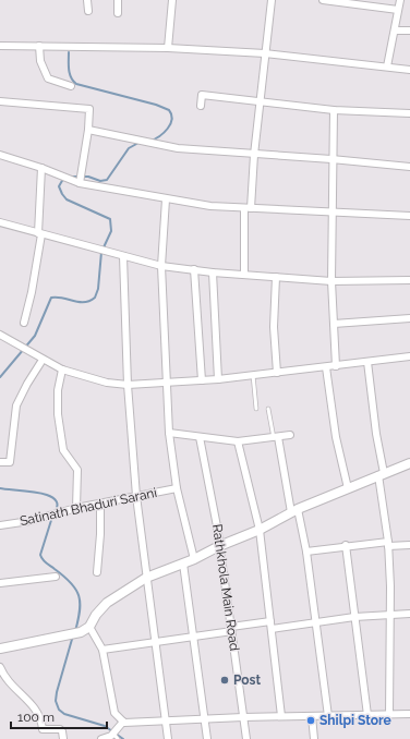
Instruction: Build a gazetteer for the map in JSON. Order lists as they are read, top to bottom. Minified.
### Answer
{"streets":{"street":["Satinath Bhaduri Sarani","Rathkhola Main Road"]},"places":["Post","Shilpi Store"],"scale_bar":"100 m"}
